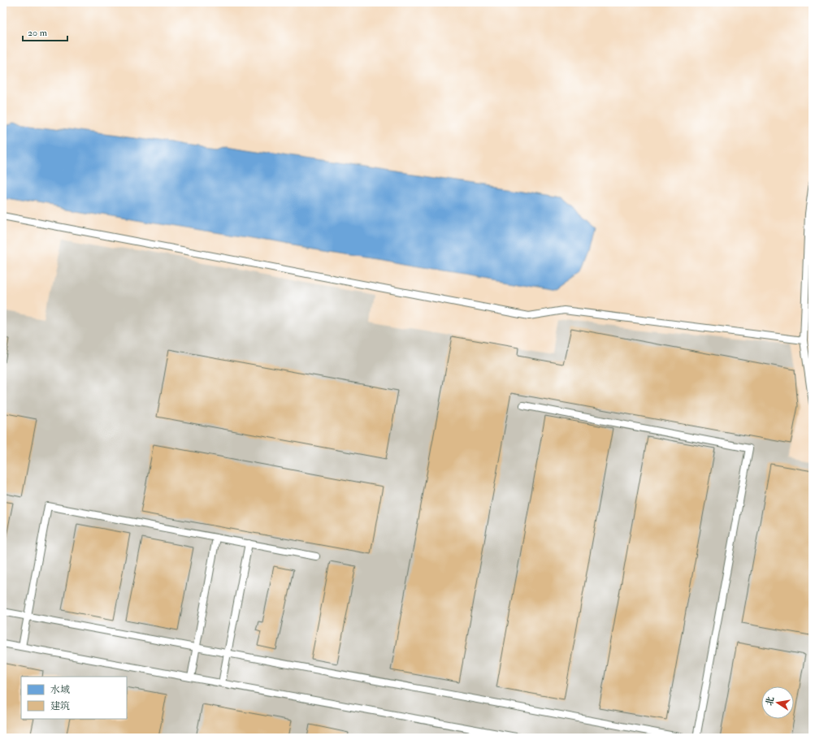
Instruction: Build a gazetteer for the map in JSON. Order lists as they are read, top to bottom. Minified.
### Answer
{"legend":["水域","建筑"],"scale_bar":"20 m","north":"left"}
